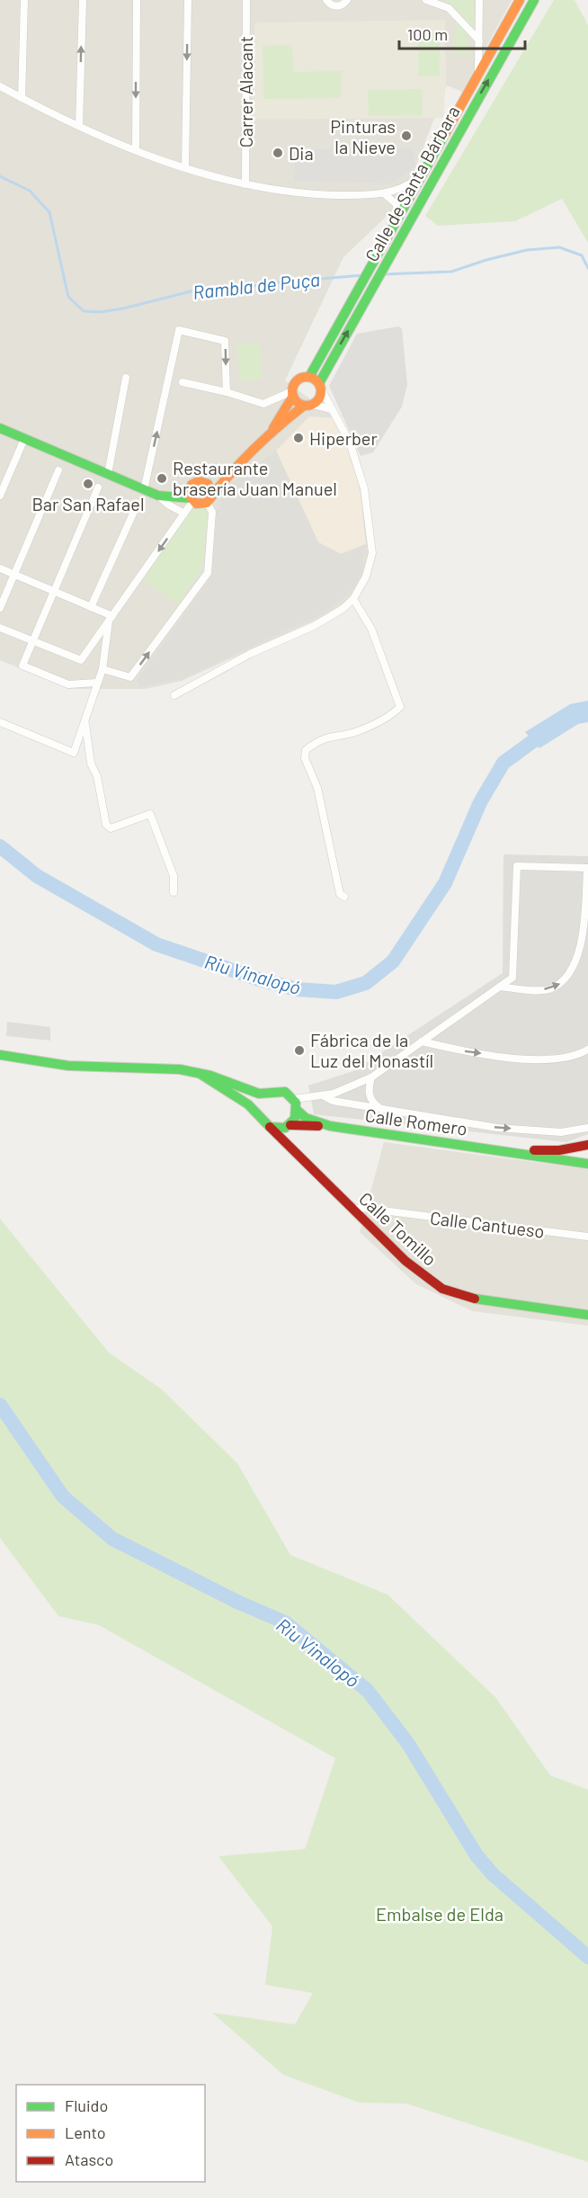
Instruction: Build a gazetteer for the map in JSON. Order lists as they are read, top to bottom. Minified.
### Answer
{"streets":{"street":["Carrer Alacant","Calle de Santa Bárbara","Calle Romero","Calle Cantueso","Calle Tomillo"]},"crossings":[["Calle Romero","Calle Tomillo"],["Calle Cantueso","Calle Tomillo"]],"water":["Rambla de Puça","Riu Vinalopó"],"parks":["Embalse de Elda"],"places":["Pinturas la Nieve","Dia","Hiperber","Restaurante brasería Juan Manuel","Bar San Rafael","Fábrica de la Luz del Monastíl"],"legend":["Fluido","Lento","Atasco"],"scale_bar":"100 m"}
